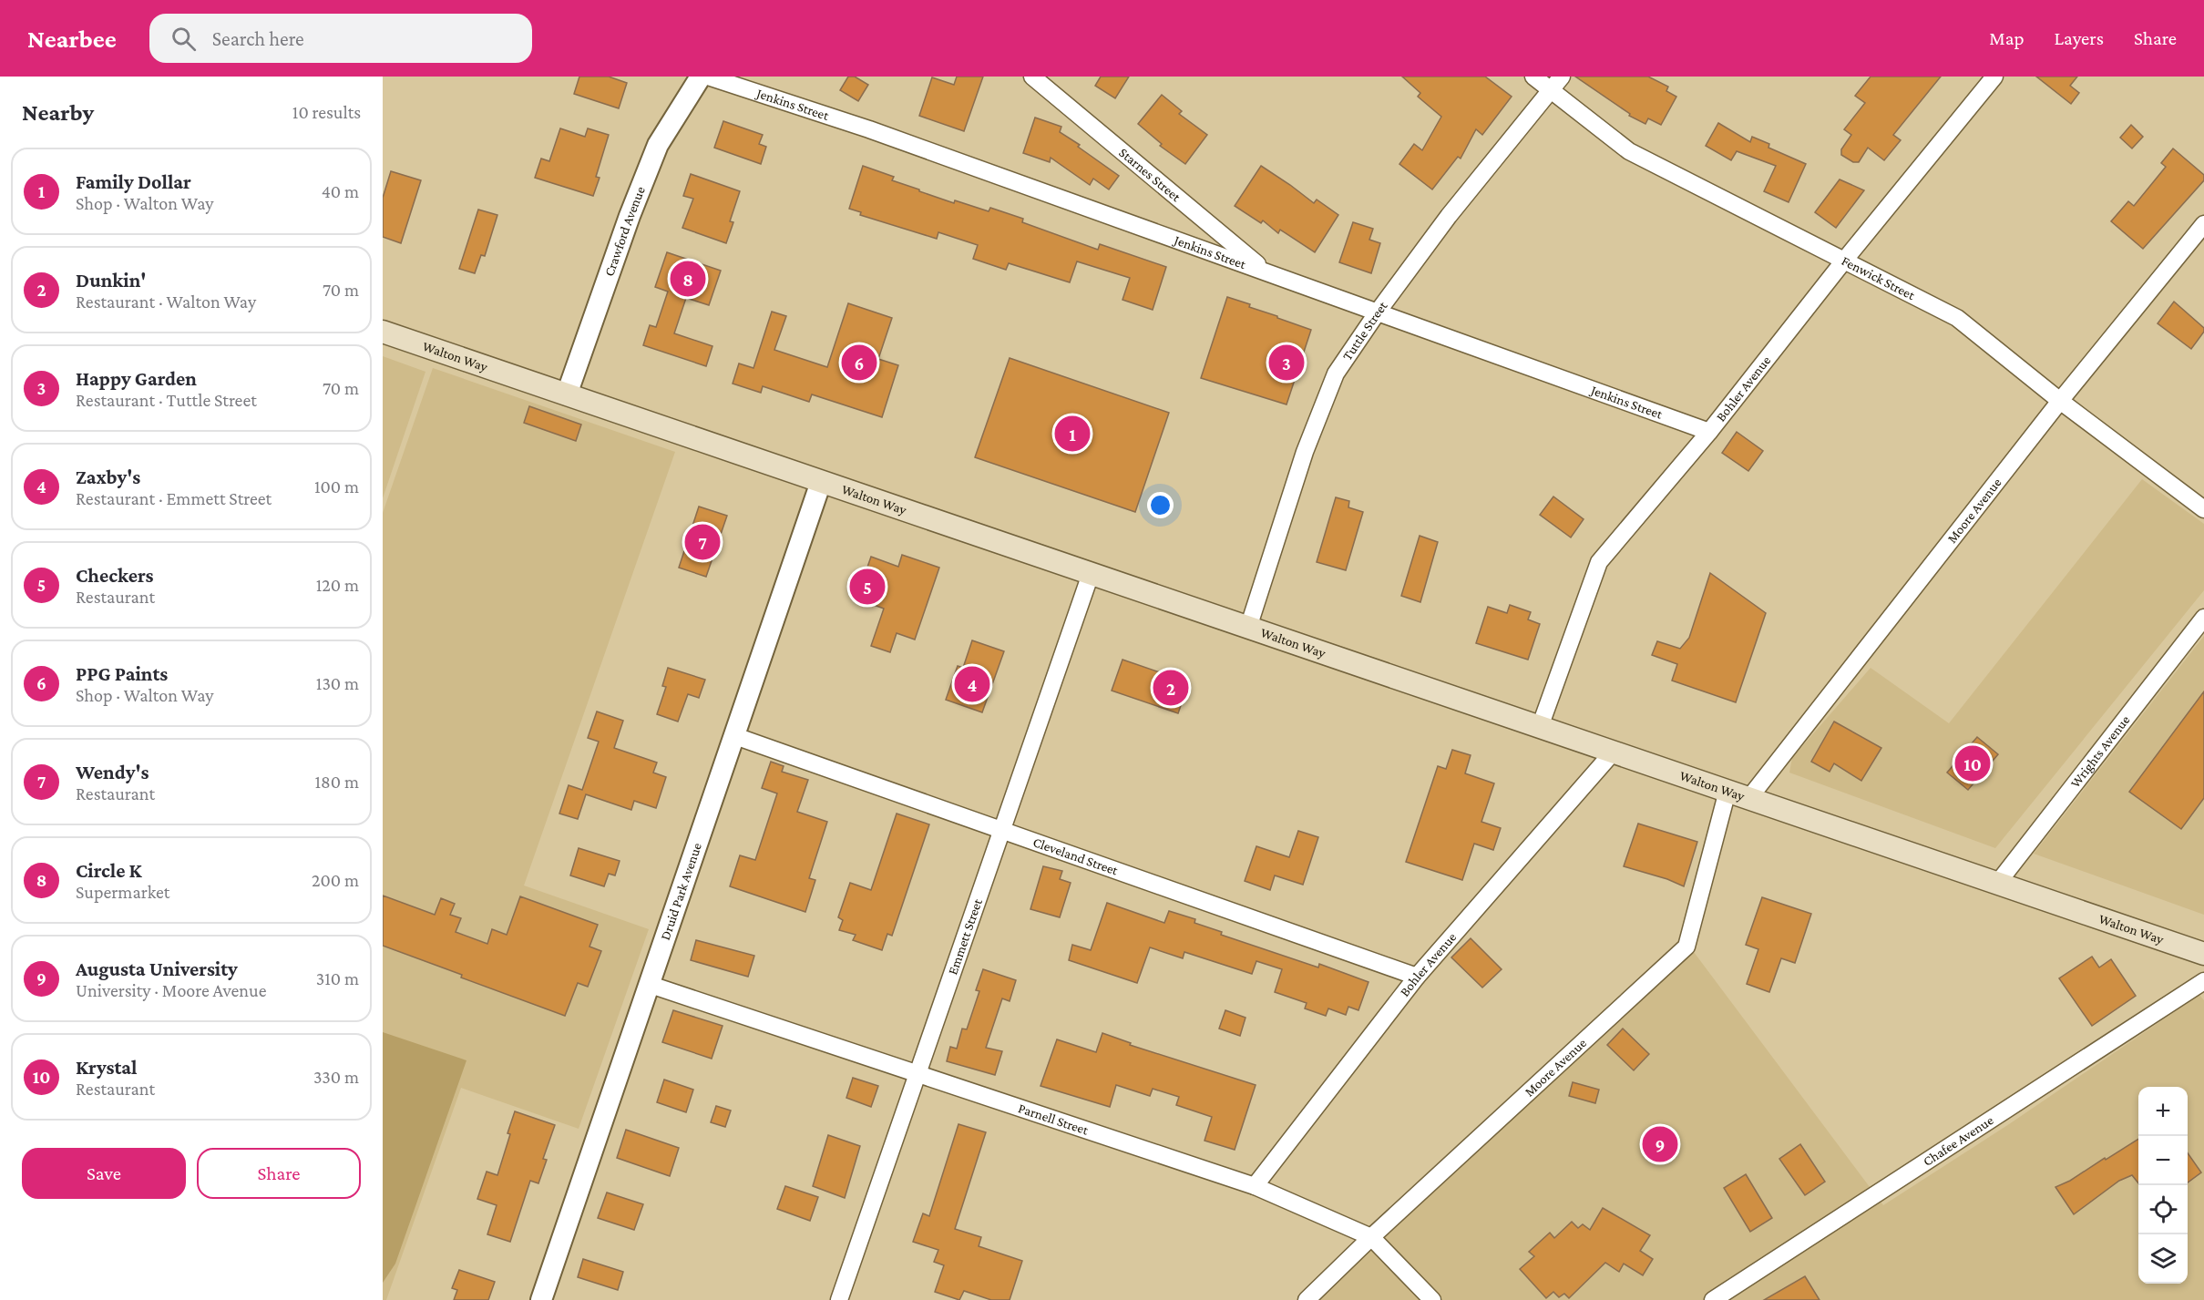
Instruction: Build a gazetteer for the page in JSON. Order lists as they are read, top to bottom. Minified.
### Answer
{"streets":{"main road":["Walton Way"],"street":["Jenkins Street","Starnes Street","Crawford Avenue","Fenwick Street","Tuttle Street","Bohler Avenue","Moore Avenue","Wrights Avenue","Cleveland Street","Druid Park Avenue","Emmett Street","Parnell Street","Chafee Avenue"]},"crossings":[["Jenkins Street","Starnes Street"],["Jenkins Street","Tuttle Street"],["Jenkins Street","Bohler Avenue"],["Crawford Avenue","Walton Way"],["Fenwick Street","Tuttle Street"],["Fenwick Street","Bohler Avenue"],["Fenwick Street","Moore Avenue"],["Tuttle Street","Walton Way"],["Walton Way","Bohler Avenue"],["Walton Way","Moore Avenue"],["Walton Way","Wrights Avenue"],["Walton Way","Druid Park Avenue"],["Walton Way","Emmett Street"],["Bohler Avenue","Cleveland Street"],["Bohler Avenue","Parnell Street"],["Moore Avenue","Parnell Street"],["Cleveland Street","Druid Park Avenue"],["Cleveland Street","Emmett Street"],["Druid Park Avenue","Parnell Street"],["Emmett Street","Parnell Street"]],"page":{"header":"Nearbee","search":"Search here","nav":["Map","Layers","Share"],"heading":["Nearby","10 results"],"list":[{"mark":"1","name":"Family Dollar","note":"Shop · Walton Way","value":"40 m"},{"mark":"2","name":"Dunkin'","note":"Restaurant · Walton Way","value":"70 m"},{"mark":"3","name":"Happy Garden","note":"Restaurant · Tuttle Street","value":"70 m"},{"mark":"4","name":"Zaxby's","note":"Restaurant · Emmett Street","value":"100 m"},{"mark":"5","name":"Checkers","note":"Restaurant","value":"120 m"},{"mark":"6","name":"PPG Paints","note":"Shop · Walton Way","value":"130 m"},{"mark":"7","name":"Wendy's","note":"Restaurant","value":"180 m"},{"mark":"8","name":"Circle K","note":"Supermarket","value":"200 m"},{"mark":"9","name":"Augusta University","note":"University · Moore Avenue","value":"310 m"},{"mark":"10","name":"Krystal","note":"Restaurant","value":"330 m"}],"pins":["8","3","6","1","7","5","4","2","10","9"],"map_buttons":["+","−"],"buttons":["Save","Share"]}}
